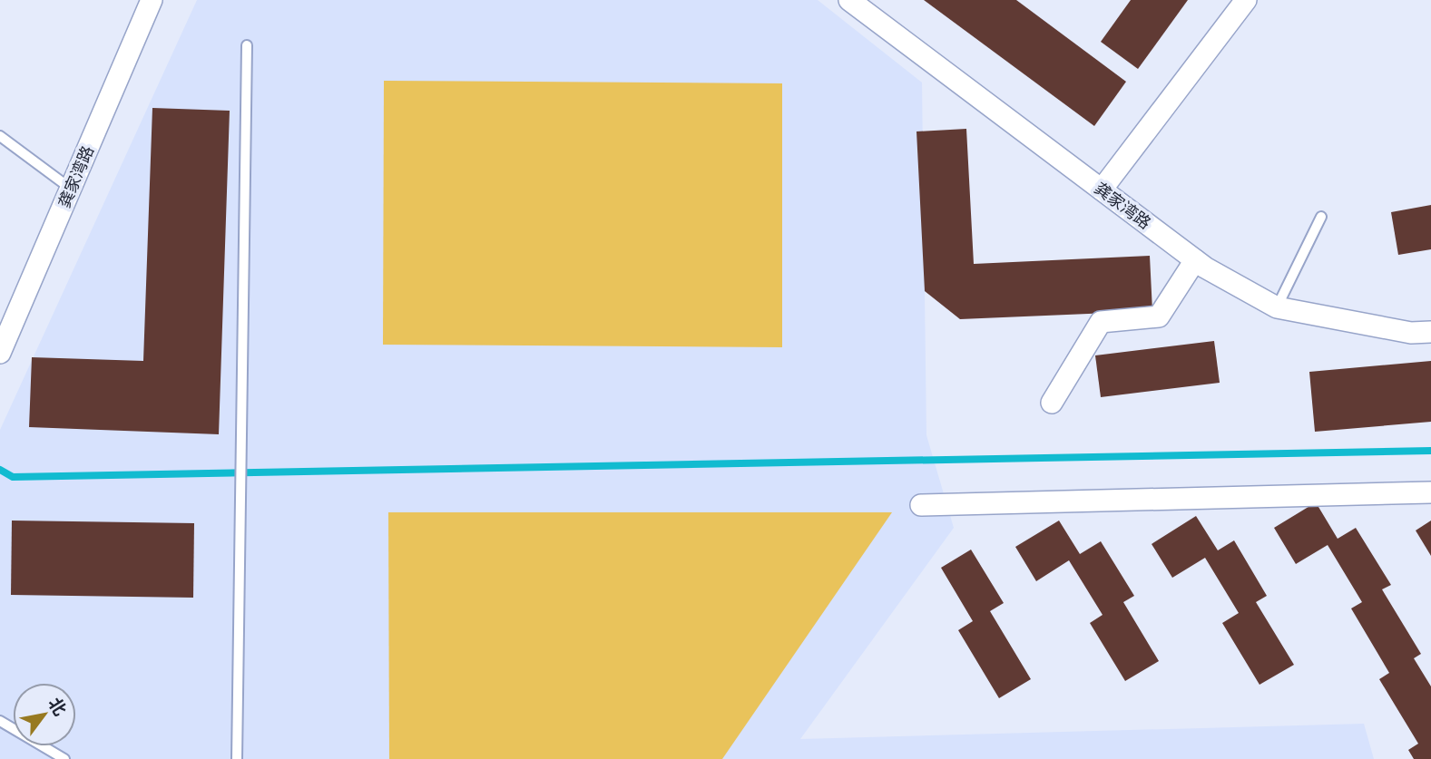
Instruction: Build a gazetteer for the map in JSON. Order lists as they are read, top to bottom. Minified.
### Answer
{"streets":{"street":["龚家湾路"]},"north":"top right"}
